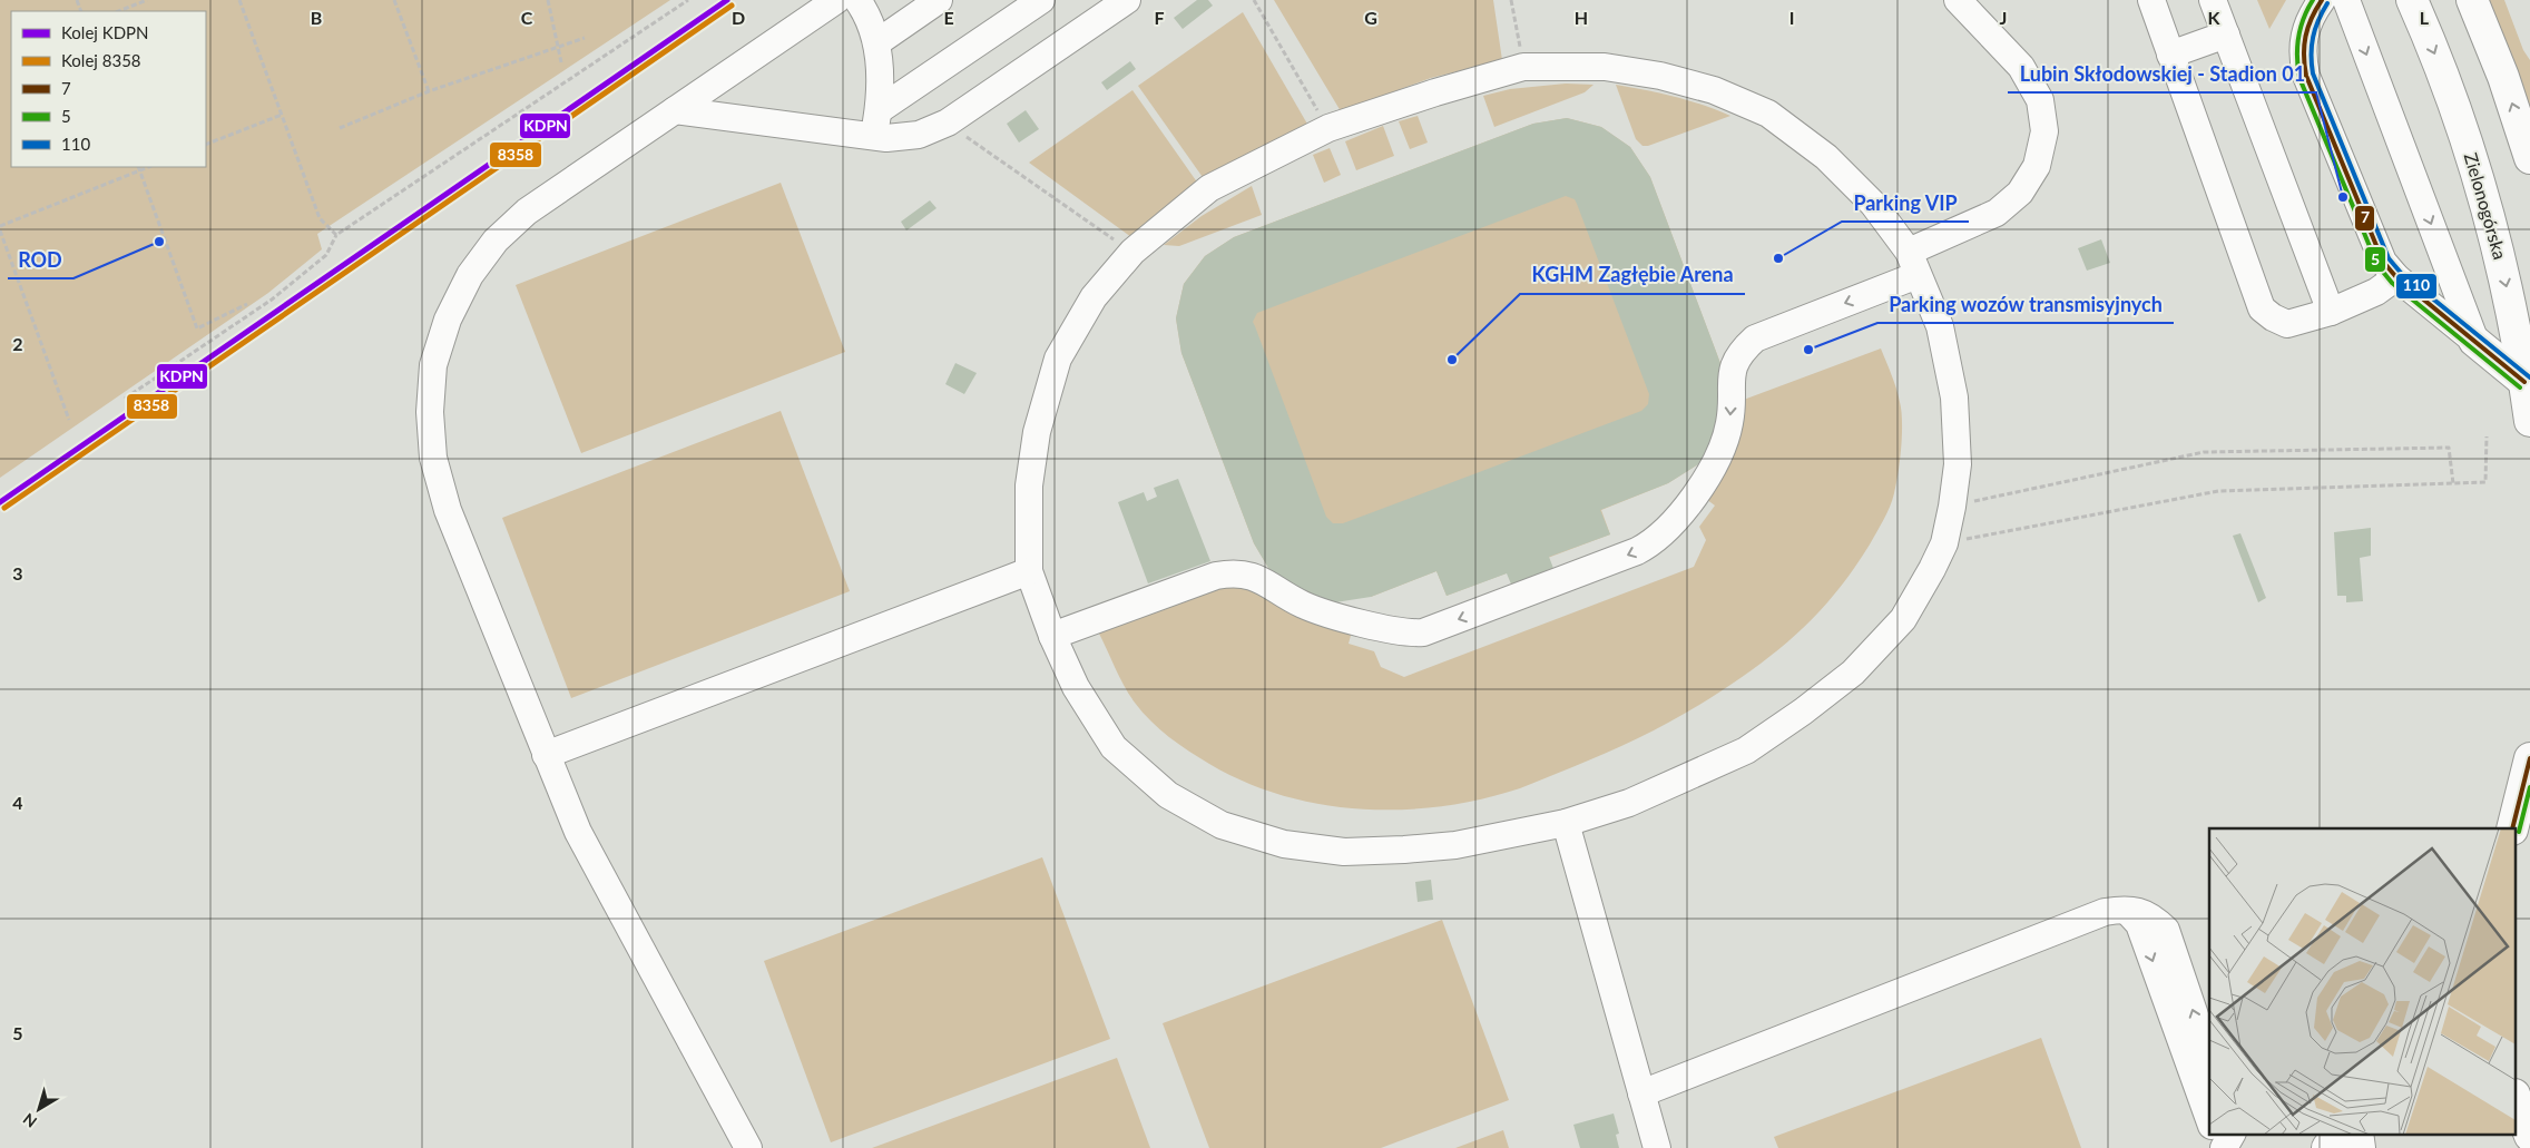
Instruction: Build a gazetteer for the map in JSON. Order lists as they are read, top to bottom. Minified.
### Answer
{"streets":{"main road":["Zielonogórska"]},"places":["Lubin Skłodowskiej - Stadion 01","ROD","Parking VIP","Parking wozów transmisyjnych","KGHM Zagłębie Arena"],"lines":["rail line KDPN","transit line 7","transit line 5","transit line 110","rail line 8358"],"legend":["Kolej KDPN","Kolej 8358","7","5","110"],"north":"bottom left","grid":{"columns":["B","C","D","E","F","G","H","I","J","K","L"],"rows":["2","3","4","5"]}}
